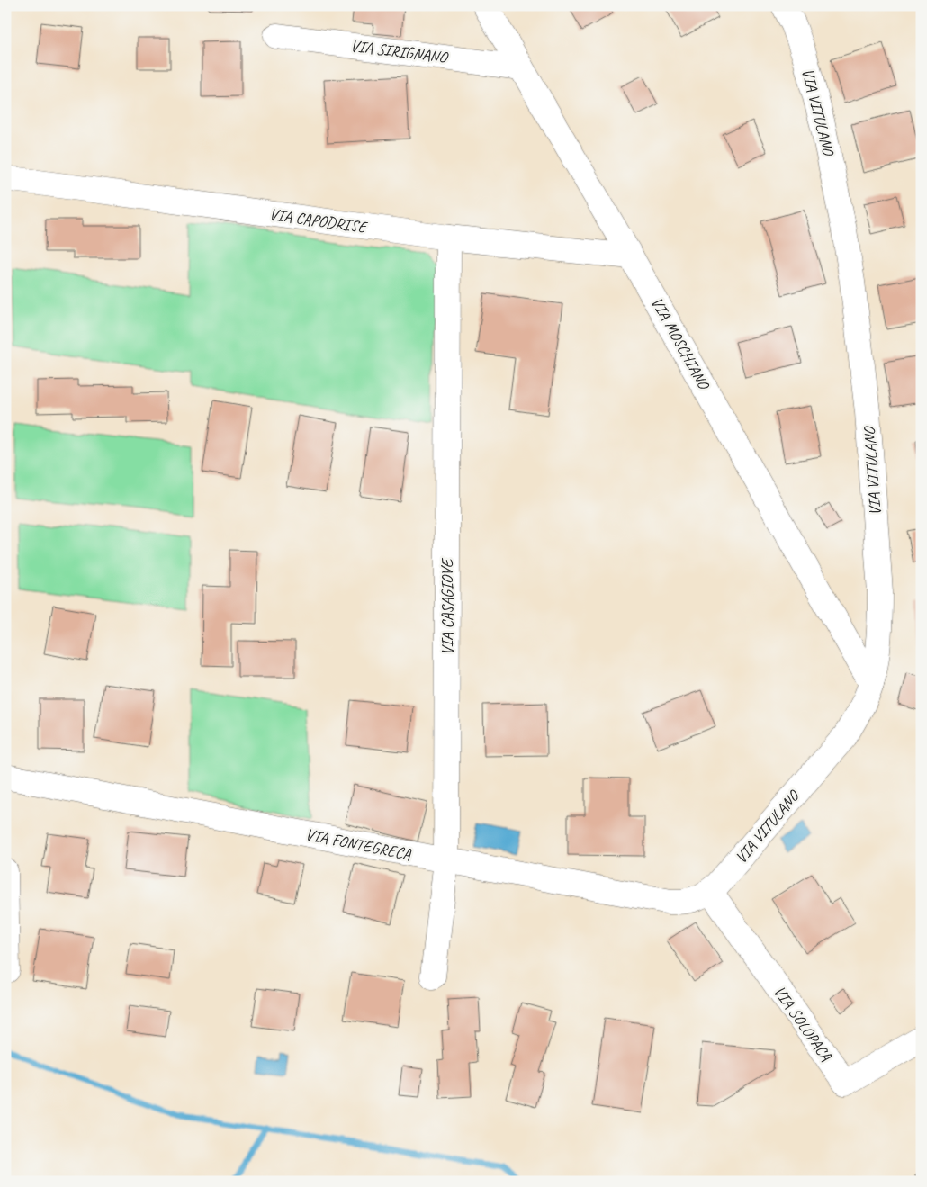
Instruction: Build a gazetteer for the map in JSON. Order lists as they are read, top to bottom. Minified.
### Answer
{"streets":{"street":["VIA SIRIGNANO","VIA VITULANO","VIA CAPODRISE","VIA MOSCHIANO","VIA CASAGIOVE","VIA FONTEGRECA","VIA SOLOPACA"]},"crossings":[["VIA SIRIGNANO","VIA MOSCHIANO"],["VIA VITULANO","VIA MOSCHIANO"],["VIA VITULANO","VIA FONTEGRECA"],["VIA VITULANO","VIA SOLOPACA"],["VIA CAPODRISE","VIA MOSCHIANO"],["VIA CAPODRISE","VIA CASAGIOVE"],["VIA CASAGIOVE","VIA FONTEGRECA"],["VIA FONTEGRECA","VIA SOLOPACA"]]}
